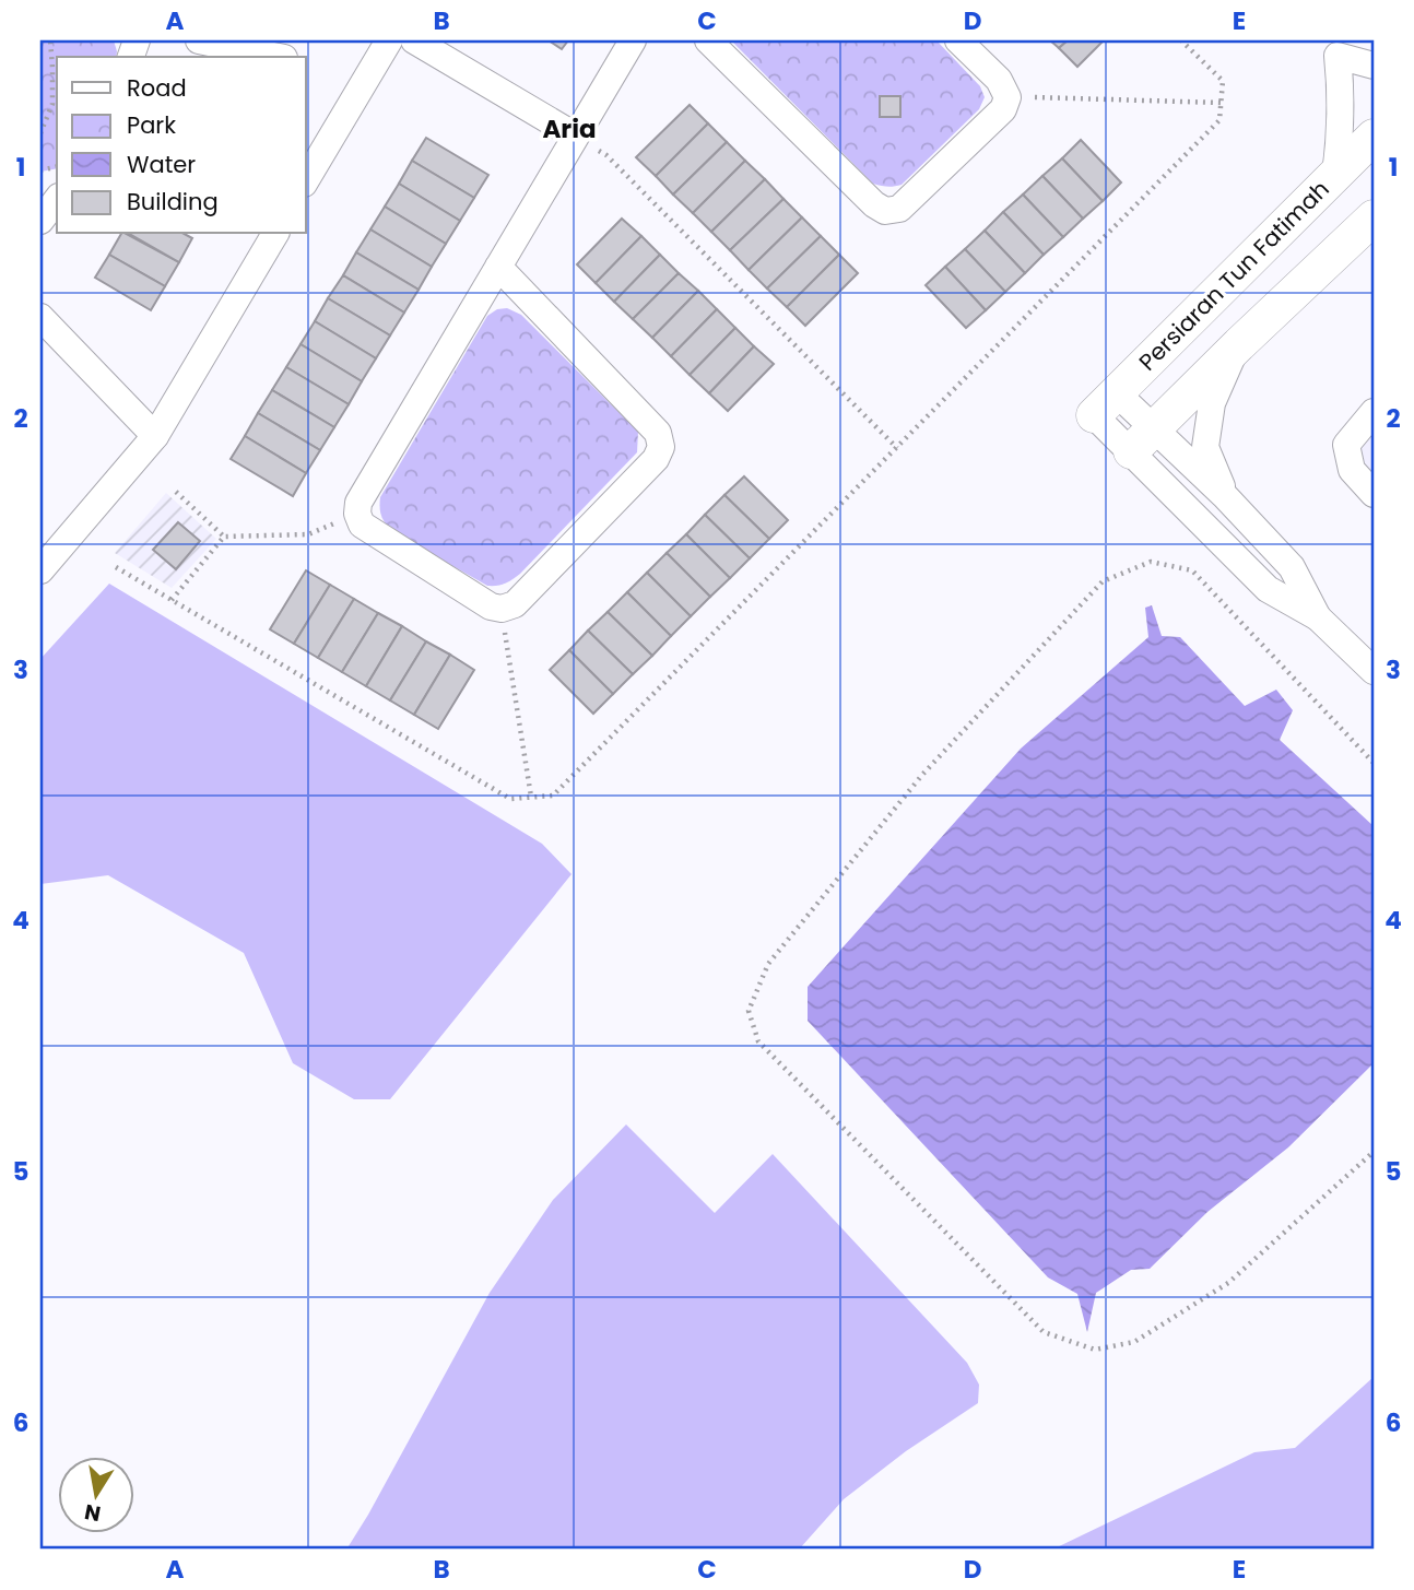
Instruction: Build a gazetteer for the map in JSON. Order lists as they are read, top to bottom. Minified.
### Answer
{"streets":{"street":["Persiaran Tun Fatimah"]},"districts":["Aria"],"legend":["Road","Park","Water","Building"],"north":"bottom","grid":{"columns":["A","B","C","D","E"],"rows":["1","2","3","4","5","6"]}}
